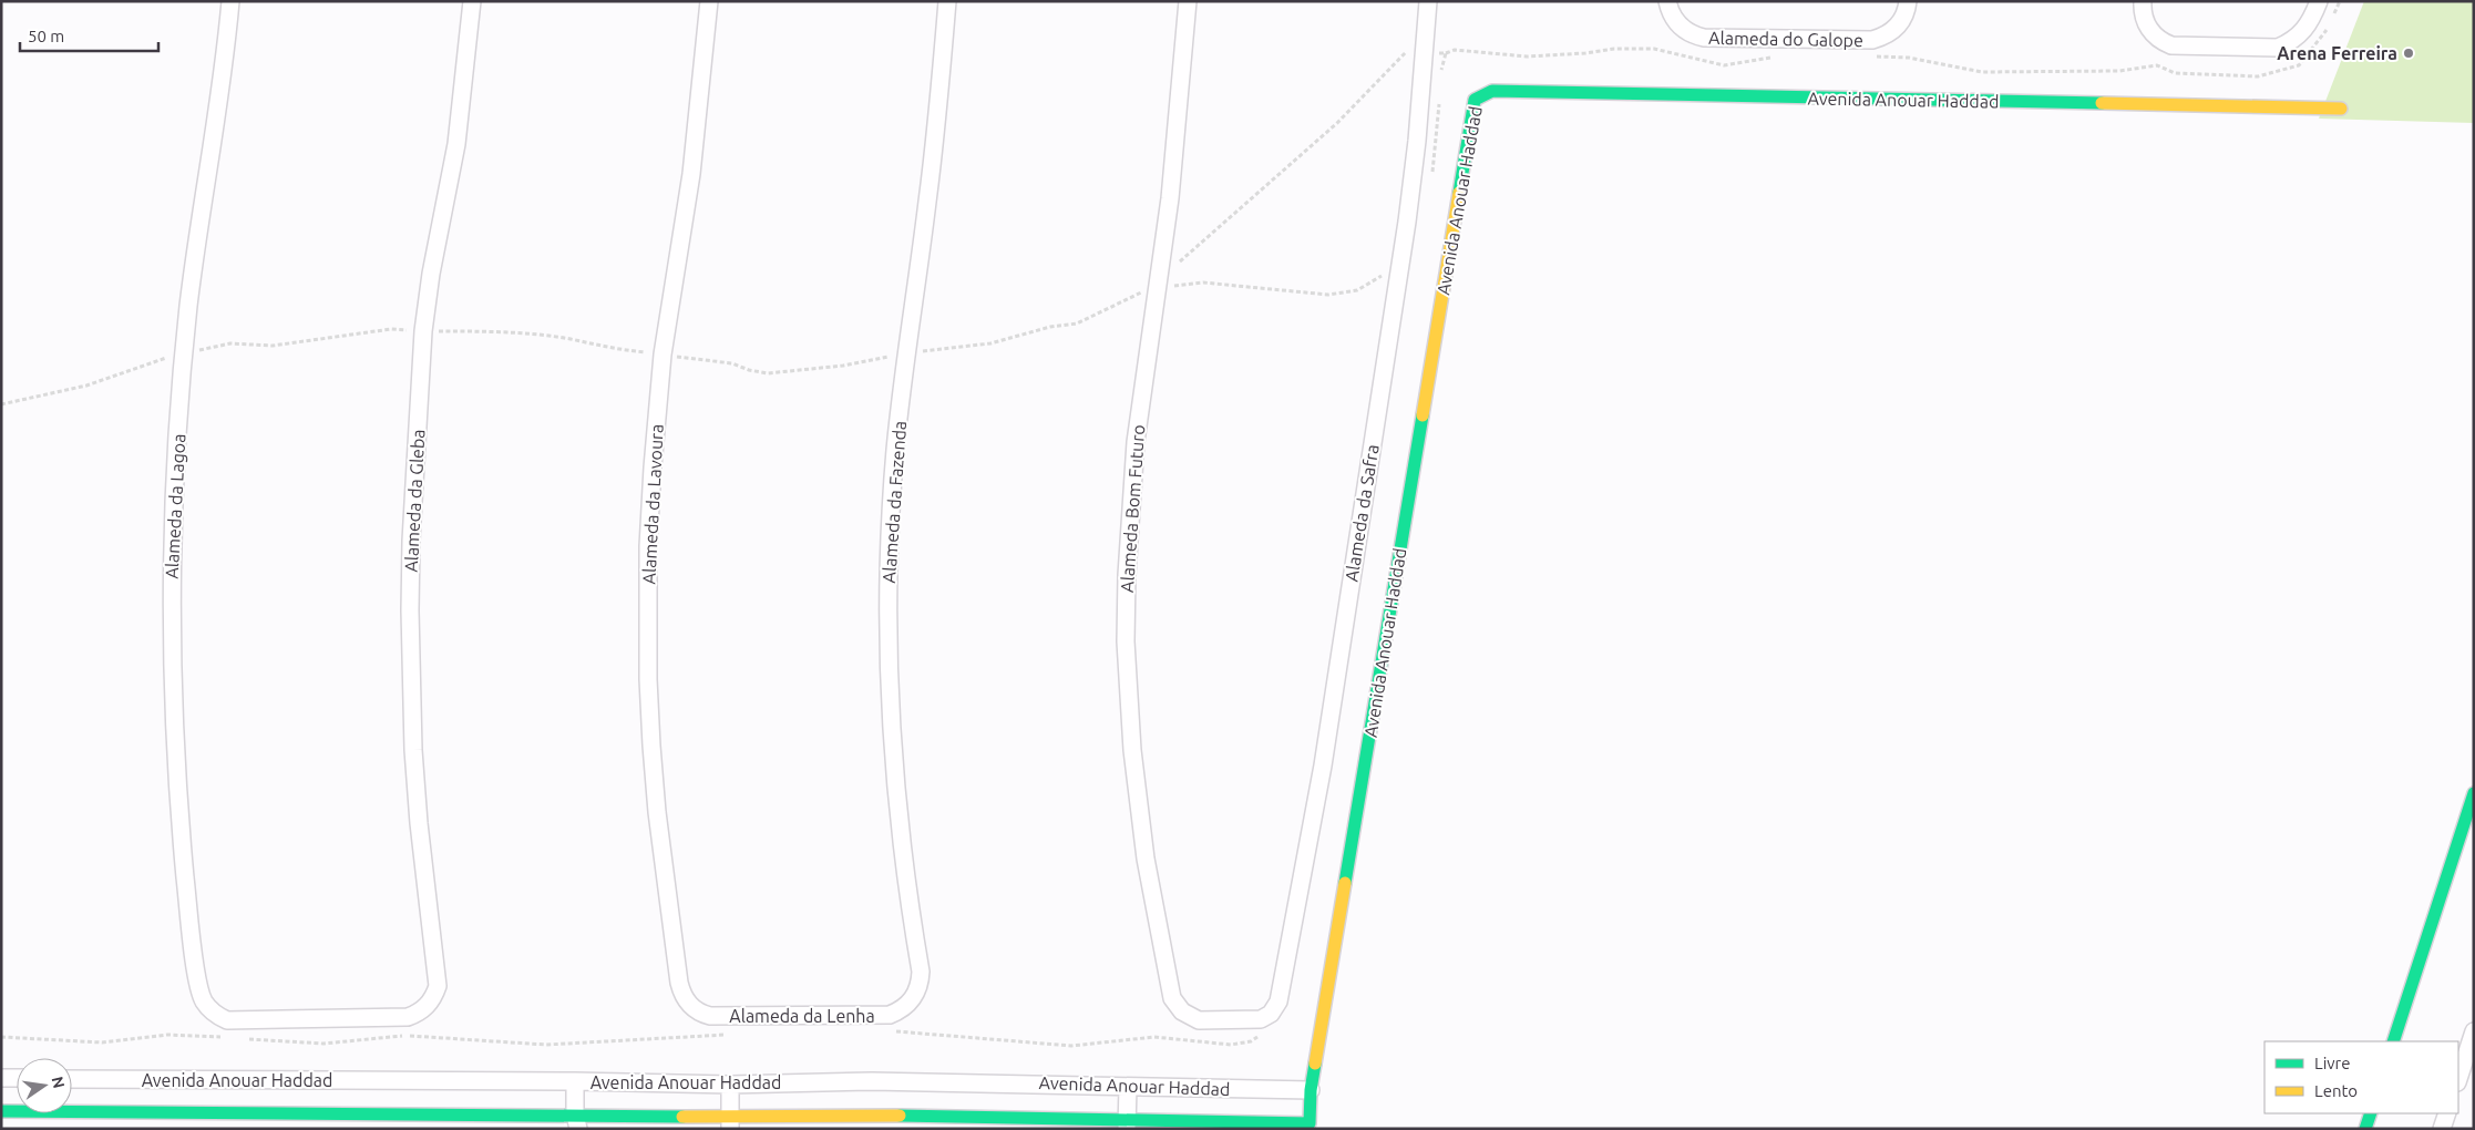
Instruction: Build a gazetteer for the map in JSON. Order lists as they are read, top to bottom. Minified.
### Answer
{"streets":{"street":["Alameda do Galope","Avenida Anouar Haddad","Alameda da Gleba","Alameda da Fazenda","Alameda da Lavoura","Alameda da Lagoa","Alameda Bom Futuro","Alameda da Safra","Alameda da Lenha"]},"crossings":[["Alameda da Gleba","Alameda da Lagoa"],["Alameda da Fazenda","Alameda da Lenha"],["Alameda da Lavoura","Alameda da Lenha"],["Alameda Bom Futuro","Alameda da Safra"]],"places":["Arena Ferreira"],"legend":["Livre","Lento"],"scale_bar":"50 m","north":"right"}
